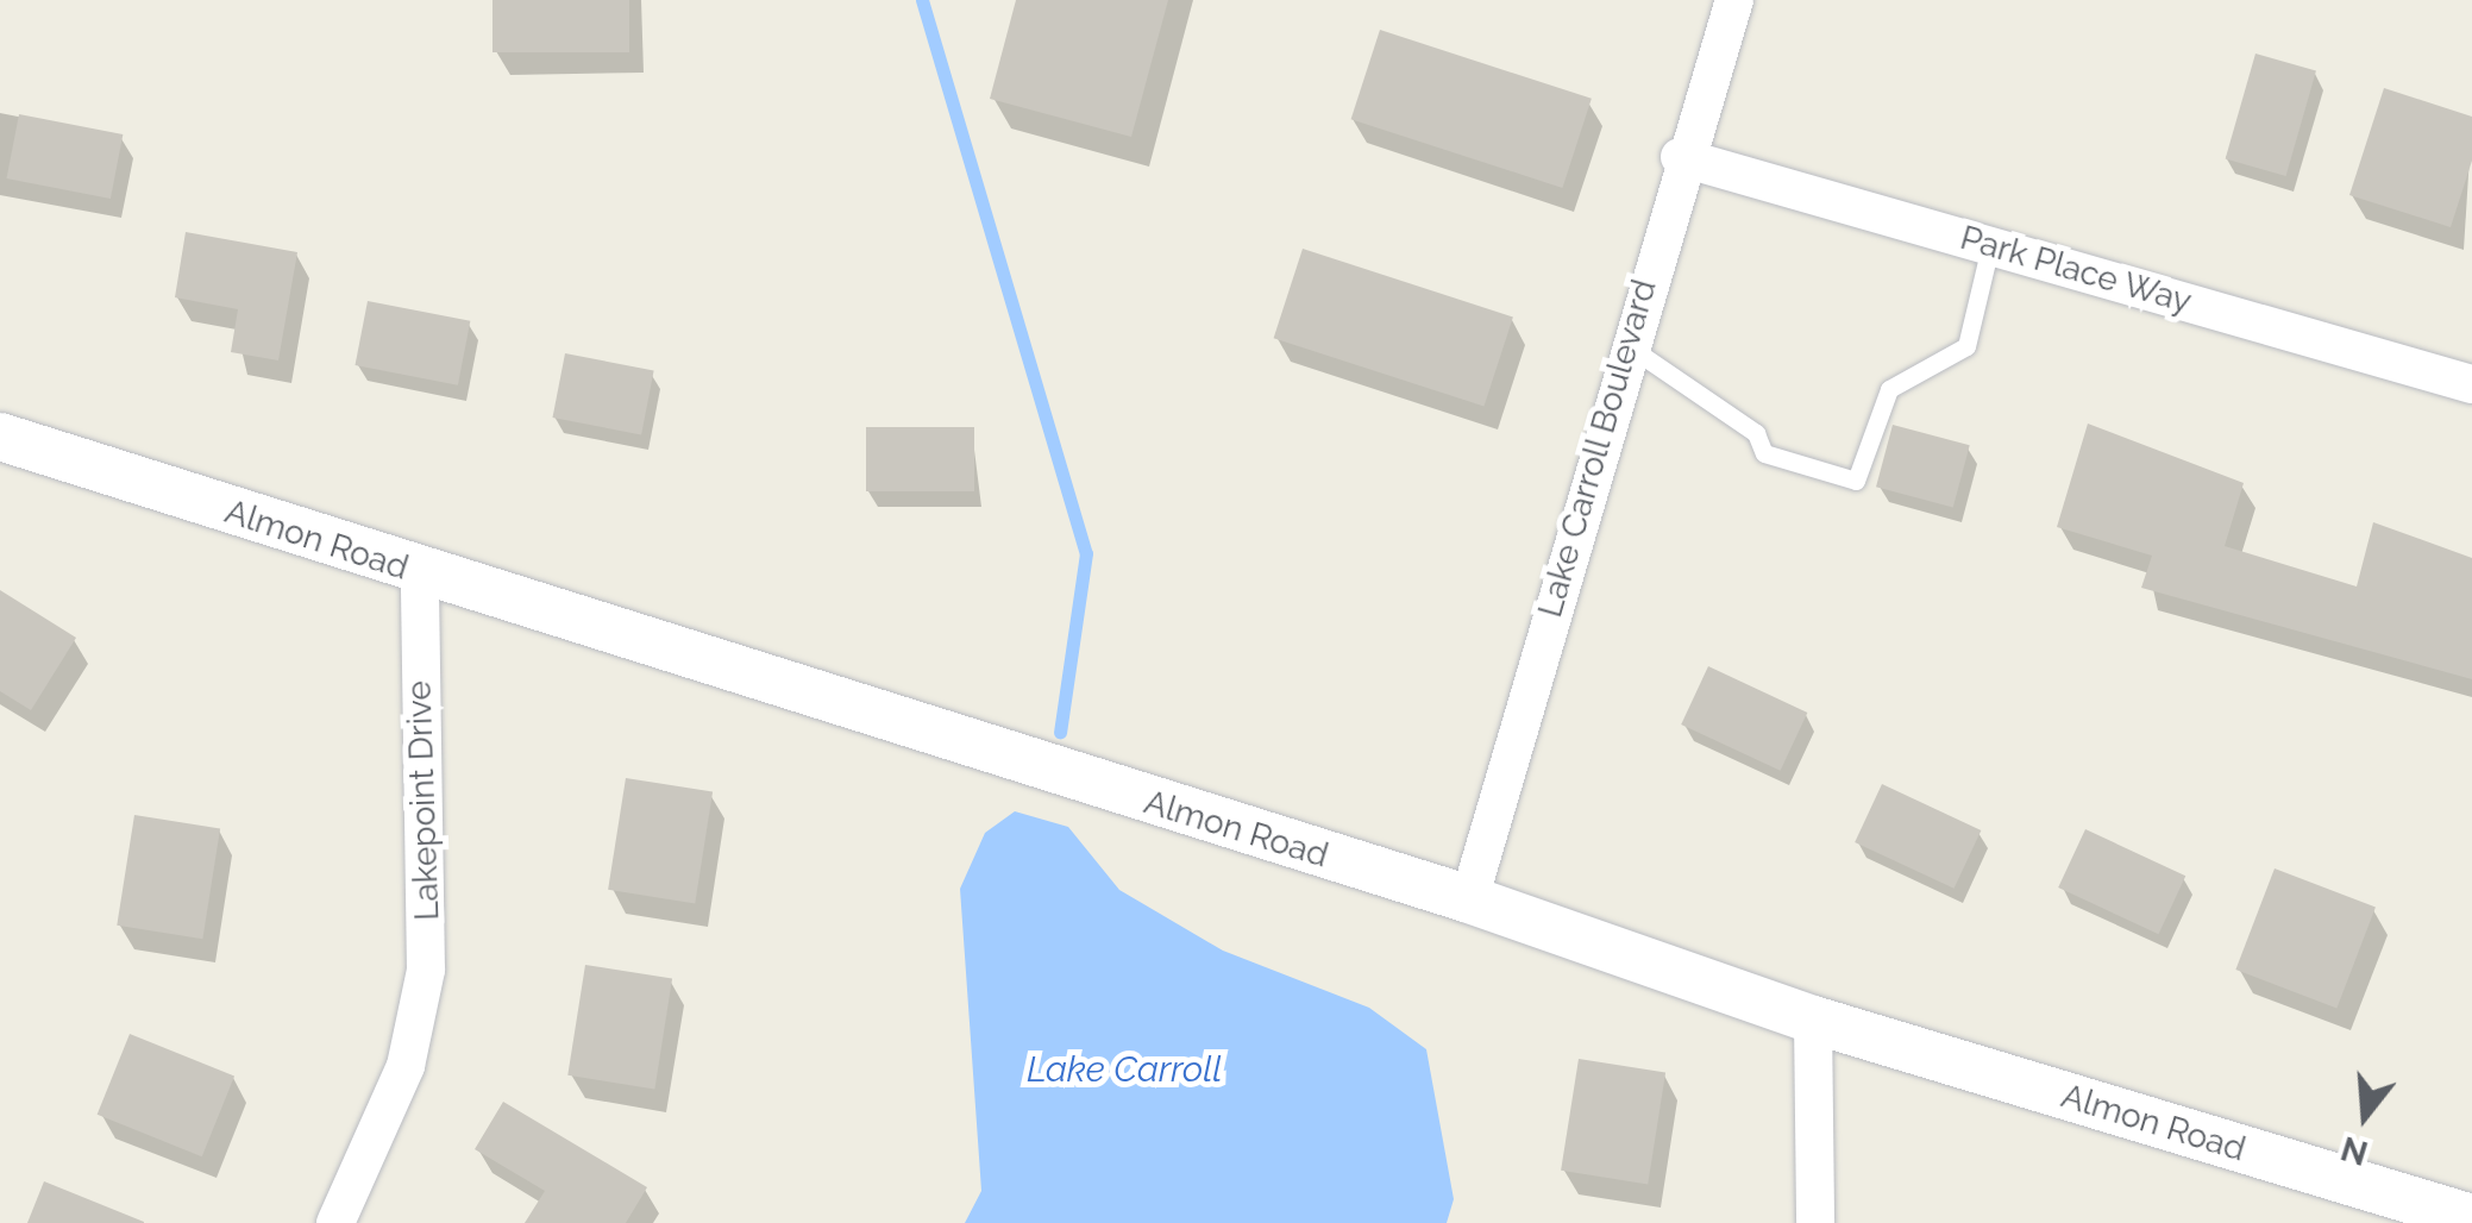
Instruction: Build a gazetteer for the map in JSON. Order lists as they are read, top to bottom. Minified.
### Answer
{"streets":{"street":["Park Place Way","Lake Carroll Boulevard","Almon Road","Lakepoint Drive"]},"crossings":[["Park Place Way","Lake Carroll Boulevard"],["Lake Carroll Boulevard","Almon Road"],["Almon Road","Lakepoint Drive"]],"water":["Lake Carroll"],"north":"bottom"}
